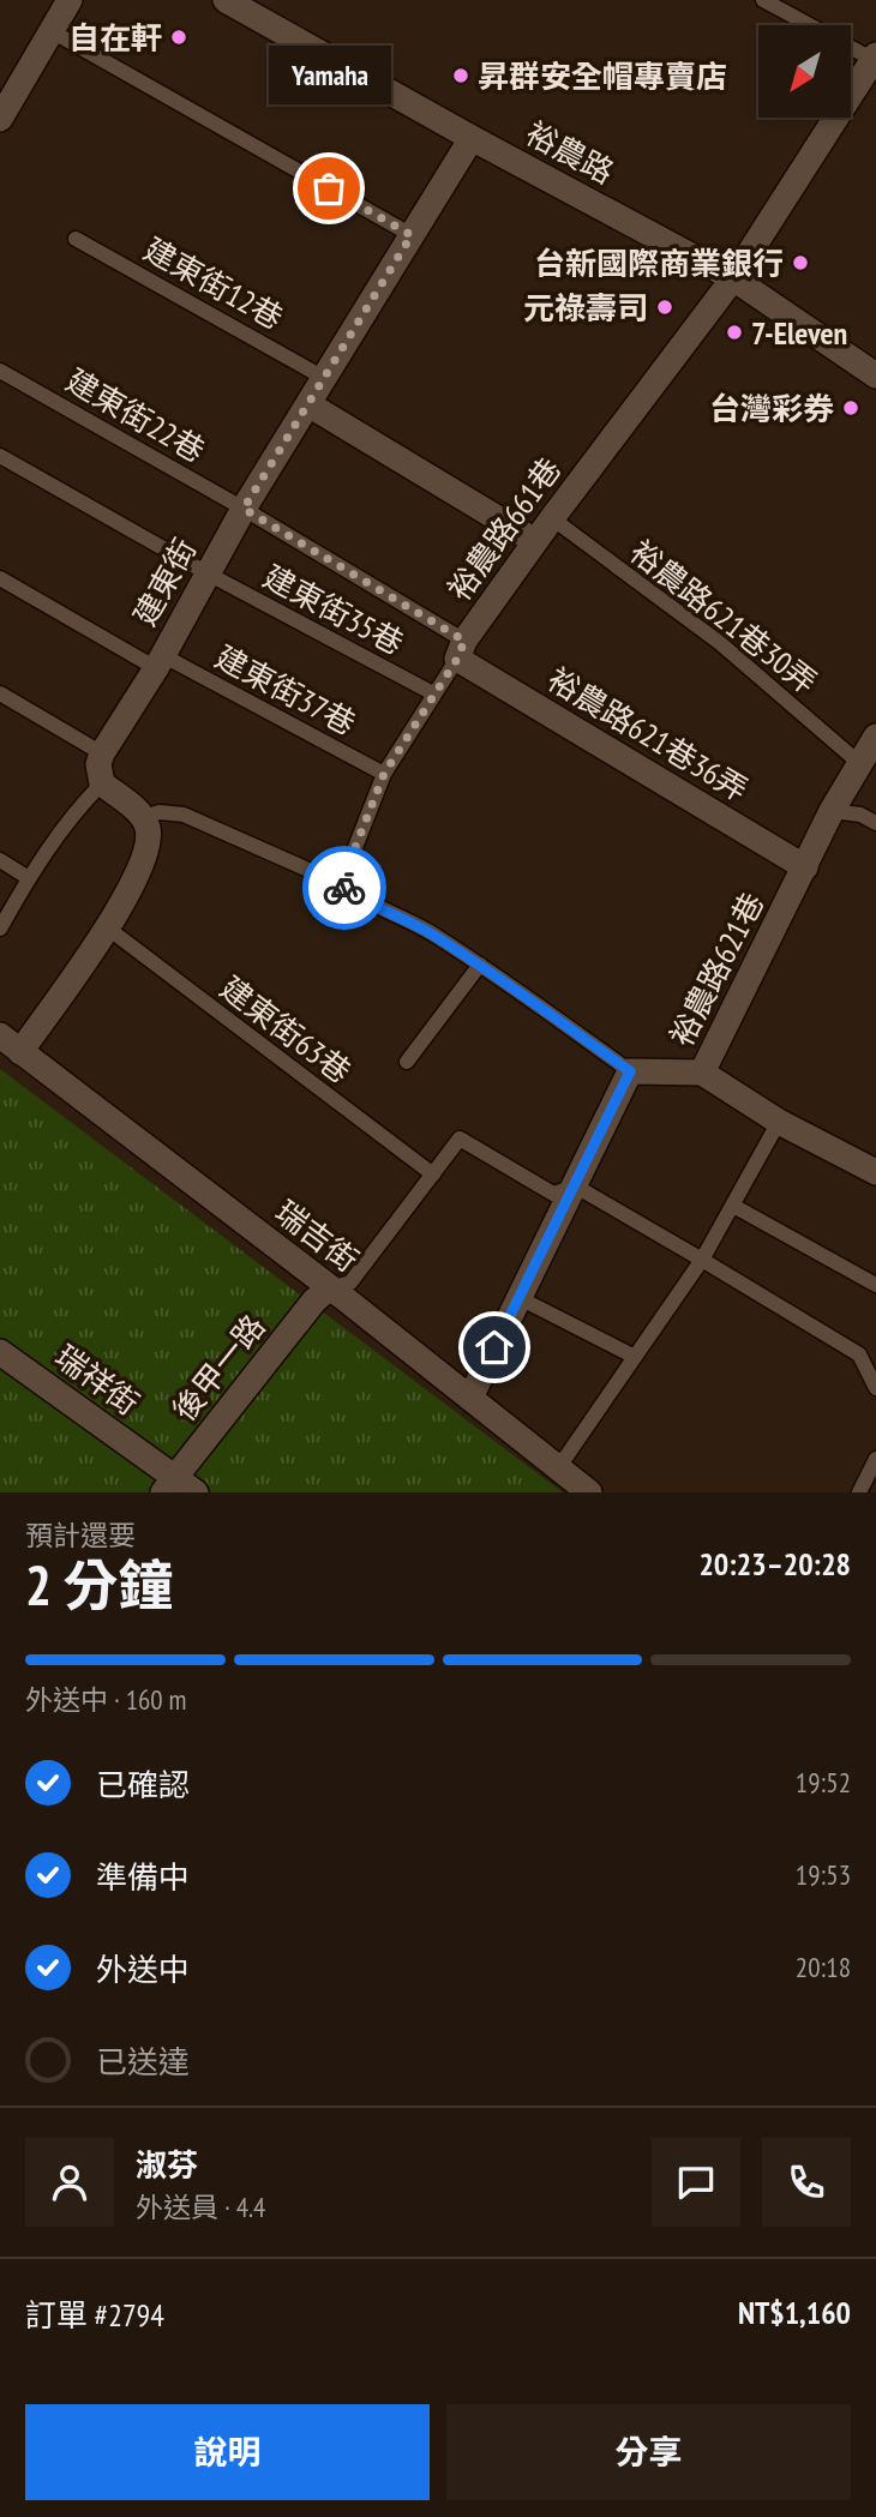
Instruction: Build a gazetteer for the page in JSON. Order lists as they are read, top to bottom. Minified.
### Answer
{"streets":{"street":["裕農路","裕農路661巷","建東街","裕農路621巷36弄","裕農路621巷","瑞吉街","後甲一路","瑞祥街"],"lane":["建東街12巷","建東街22巷","建東街35巷","裕農路621巷30弄","建東街37巷","建東街63巷"]},"crossings":[["裕農路","裕農路661巷"],["裕農路","建東街"],["建東街12巷","建東街"],["建東街22巷","裕農路661巷"],["建東街22巷","建東街"],["建東街22巷","裕農路621巷36弄"],["裕農路661巷","建東街35巷"],["裕農路661巷","裕農路621巷30弄"],["裕農路661巷","建東街37巷"],["裕農路661巷","裕農路621巷36弄"],["建東街","建東街35巷"],["建東街","建東街37巷"],["裕農路621巷30弄","裕農路621巷"],["裕農路621巷36弄","裕農路621巷"],["瑞吉街","後甲一路"],["後甲一路","瑞祥街"]],"places":["自在軒","昇群安全帽專賣店","Yamaha","台新國際商業銀行","元祿壽司","7-Eleven","台灣彩券"],"north":"bottom left","page":{"bubble":"Yamaha","heading":["2 分鐘","預計還要","20:23–20:28"],"panel":["淑芬","外送員 · 4.4","訂單 #2794","NT$1,160"],"bar":"外送中 · 160 m","list":[["已確認","19:52"],["準備中","19:53"],["外送中","20:18"],"已送達"],"buttons":["說明","分享"]}}
